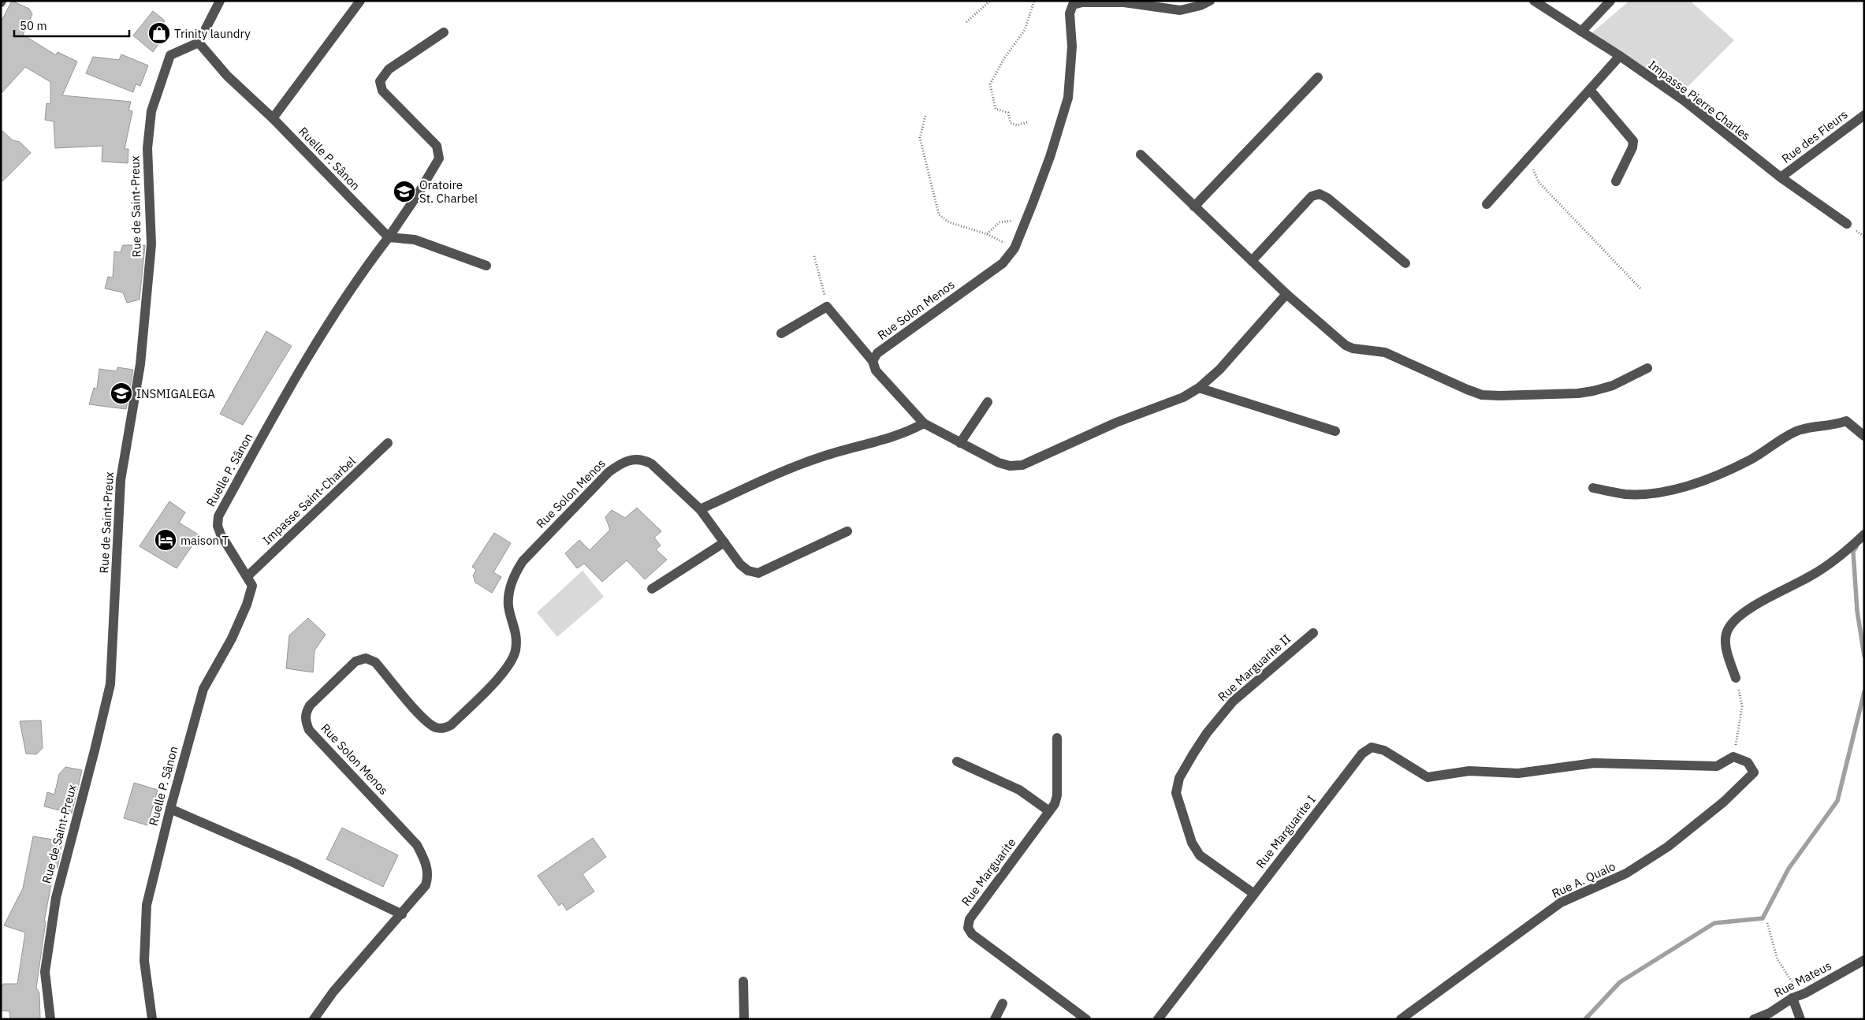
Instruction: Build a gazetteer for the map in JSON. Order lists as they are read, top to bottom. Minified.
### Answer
{"streets":{"street":["Impasse Pierre Charles","Rue des Fleurs","Ruelle P. Sânon","Rue de Saint-Preux","Rue Solon Menos","Impasse Saint-Charbel","Rue Marguarite II","Rue Marguarite I","Rue Marguarite","Rue A. Qualo","Rue Mateus"]},"crossings":[["Impasse Pierre Charles","Rue des Fleurs"],["Ruelle P. Sânon","Rue de Saint-Preux"],["Ruelle P. Sânon","Impasse Saint-Charbel"],["Rue Marguarite II","Rue Marguarite I"],["Rue Marguarite I","Rue A. Qualo"]],"places":{"shop":["Trinity laundry"],"school or university":["Oratoire St. Charbel","INSMIGALEGA"],"hotel":["maison T"]},"scale_bar":"50 m"}
